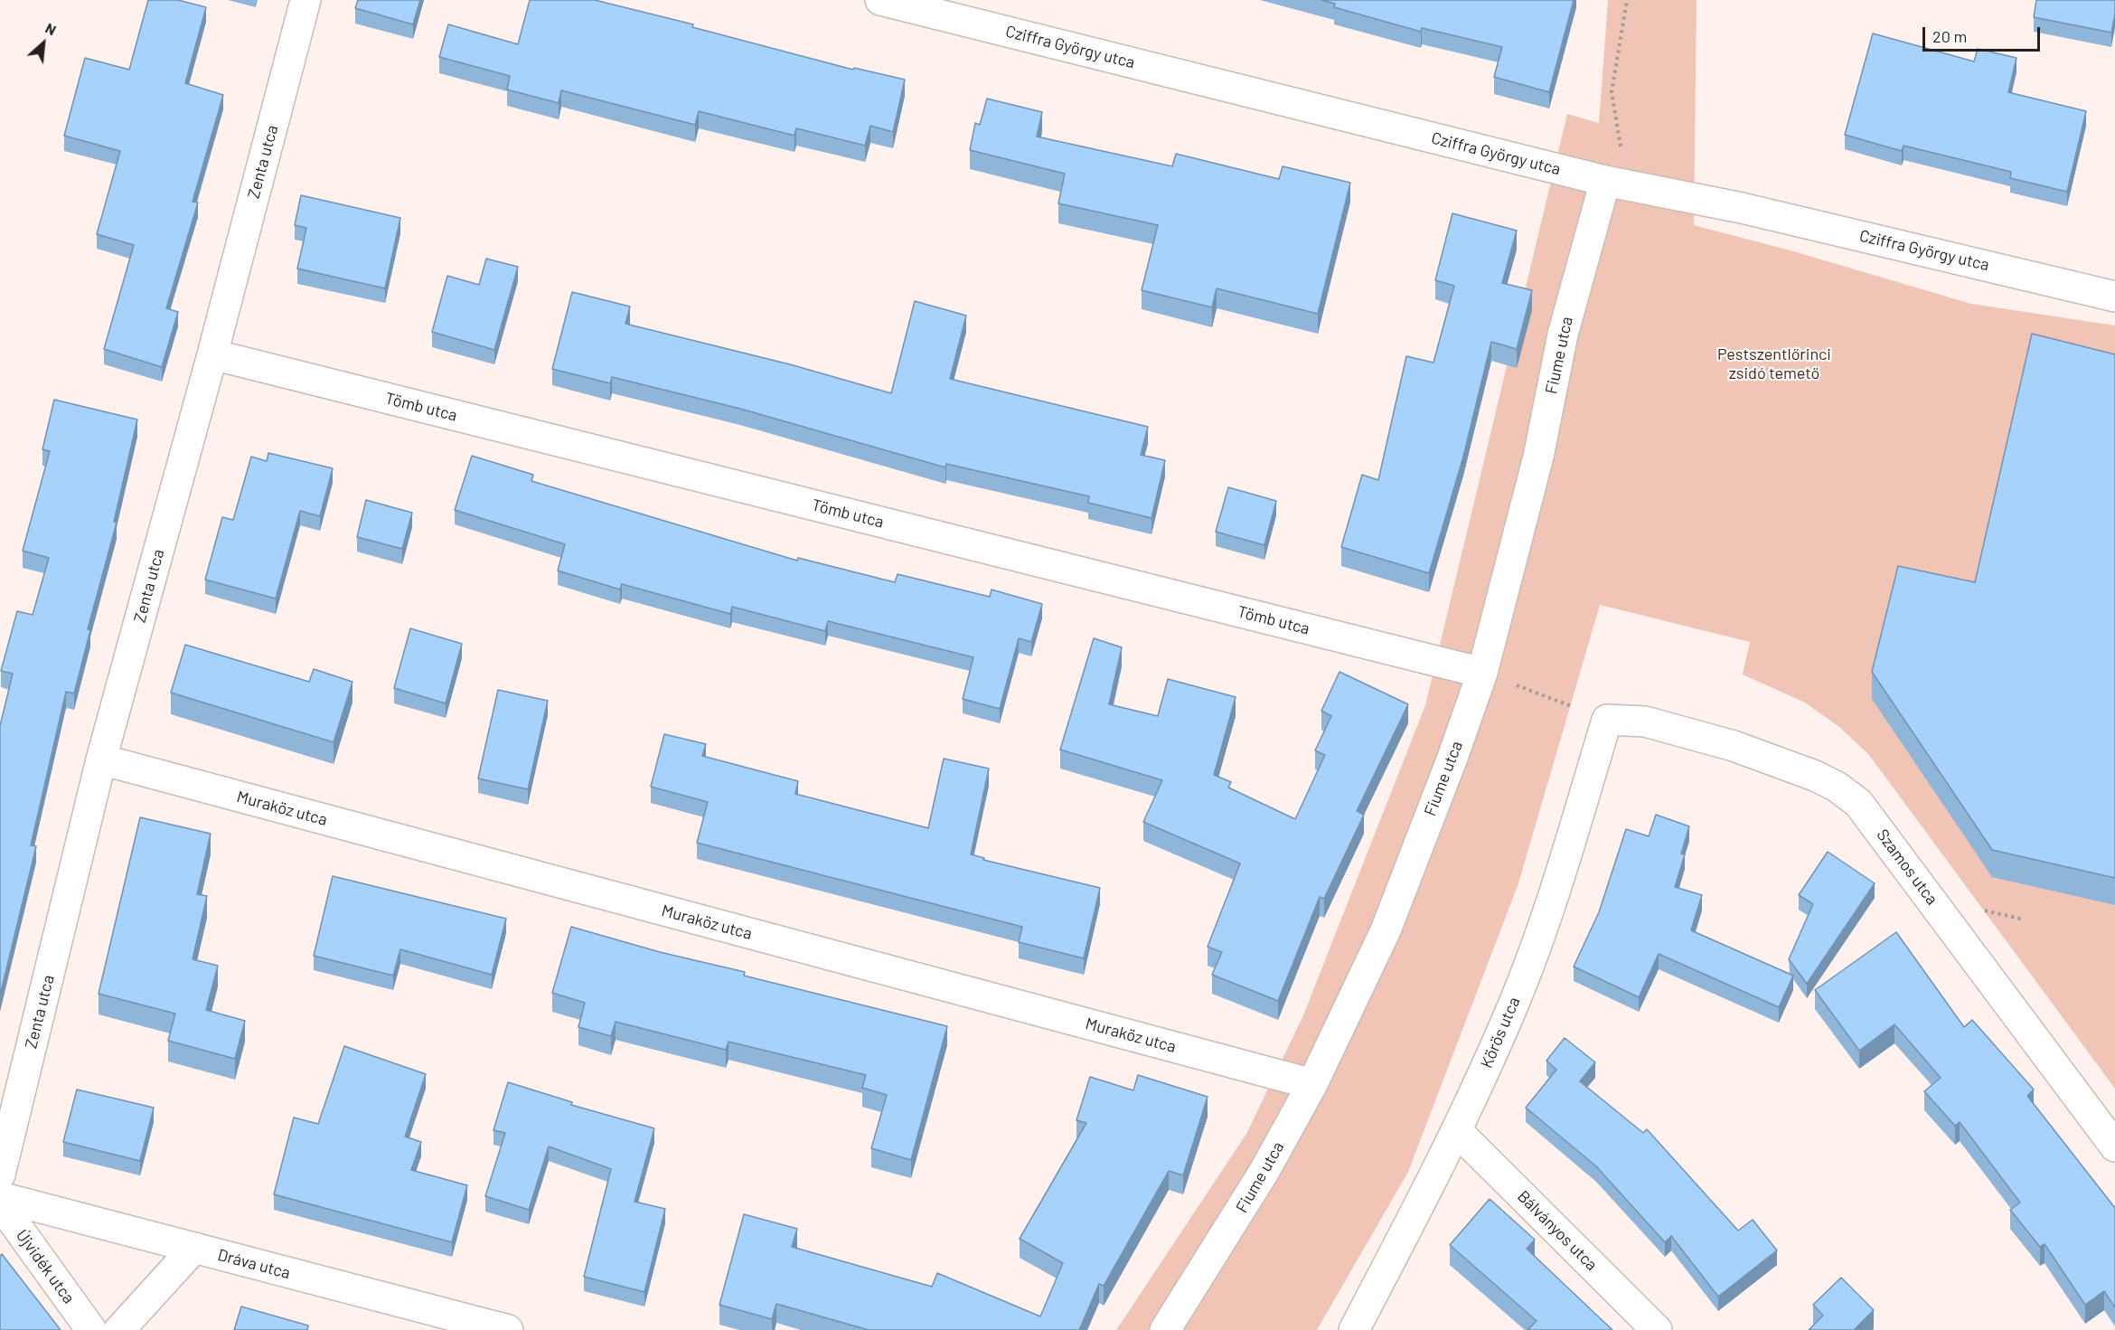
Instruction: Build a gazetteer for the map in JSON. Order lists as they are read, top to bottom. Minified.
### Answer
{"streets":{"street":["Cziffra György utca","Zenta utca","Fiume utca","Tömb utca","Muraköz utca","Szamos utca","Körös utca","Bálványos utca","Dráva utca","Újvidék utca"]},"crossings":[["Cziffra György utca","Fiume utca"],["Zenta utca","Tömb utca"],["Zenta utca","Muraköz utca"],["Fiume utca","Tömb utca"],["Fiume utca","Muraköz utca"],["Szamos utca","Körös utca"],["Körös utca","Bálványos utca"]],"parks":["Pestszentlőrinci zsidó temető"],"scale_bar":"20 m","north":"top right"}
